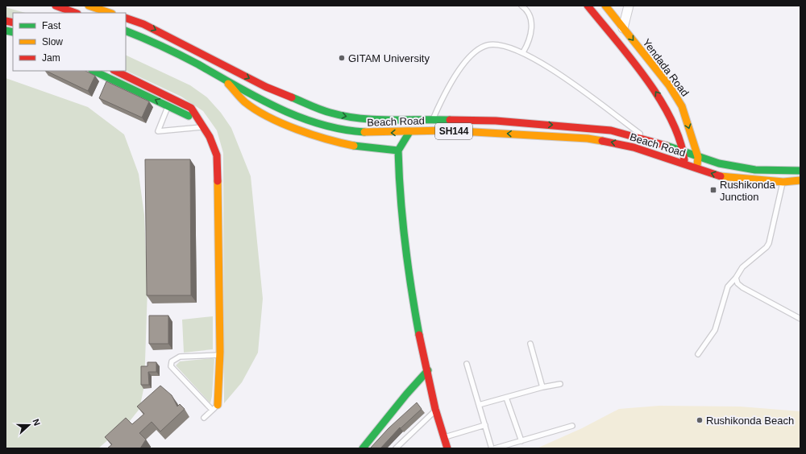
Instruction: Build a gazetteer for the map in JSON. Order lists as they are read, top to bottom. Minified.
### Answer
{"streets":{"main road":["Yendada Road","Beach Road","SH144"]},"crossings":[["Yendada Road","Beach Road"],["Yendada Road","SH144"]],"places":{"other":["GITAM University","Rushikonda Beach"],"transit":["Rushikonda Junction"]},"legend":["Fast","Slow","Jam"],"north":"right"}
